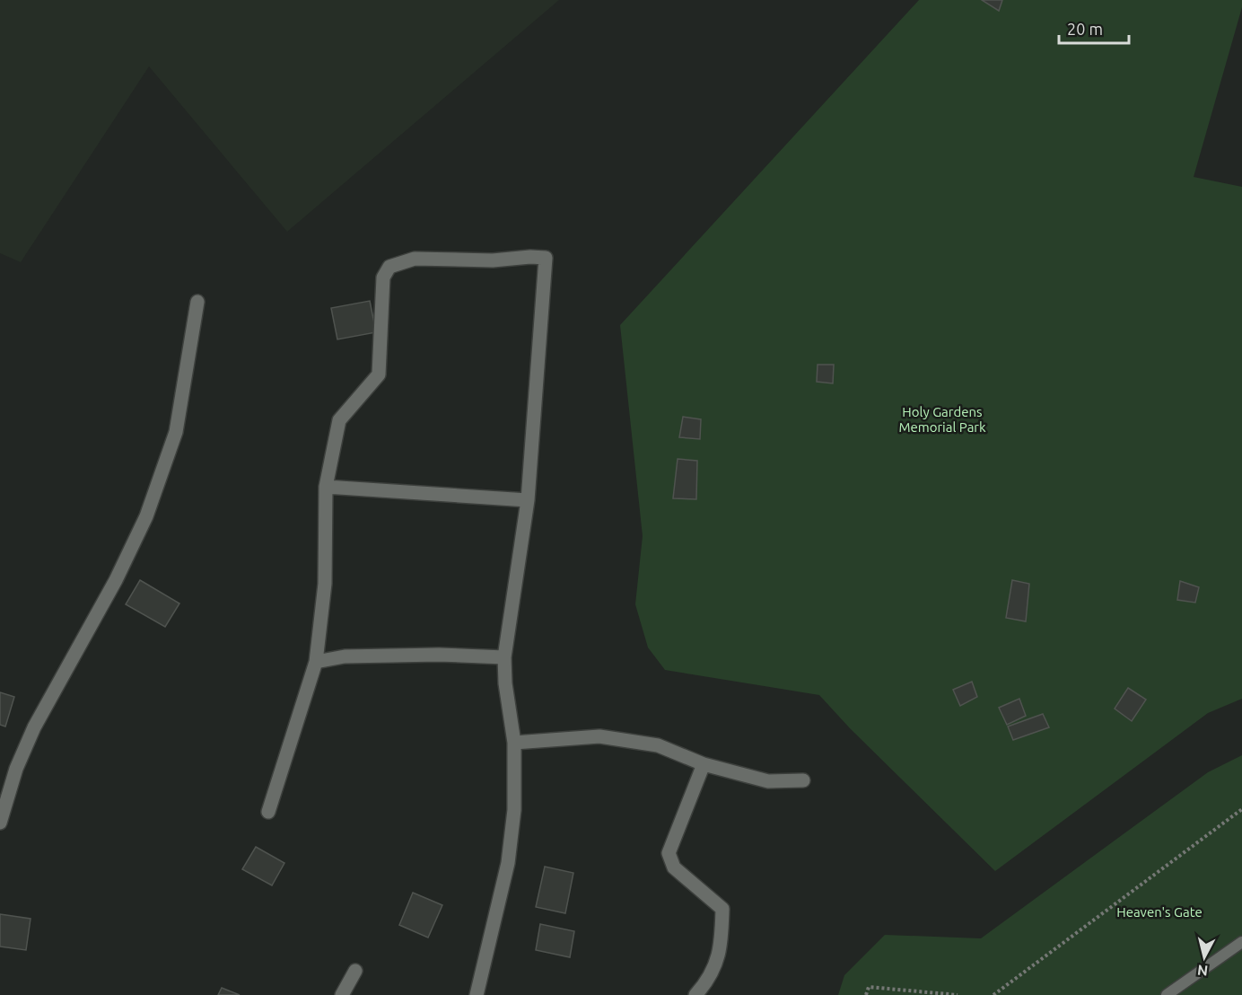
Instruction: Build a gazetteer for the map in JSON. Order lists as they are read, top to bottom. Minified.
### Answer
{"parks":["Holy Gardens Memorial Park","Heaven's Gate"],"scale_bar":"20 m","north":"bottom"}
